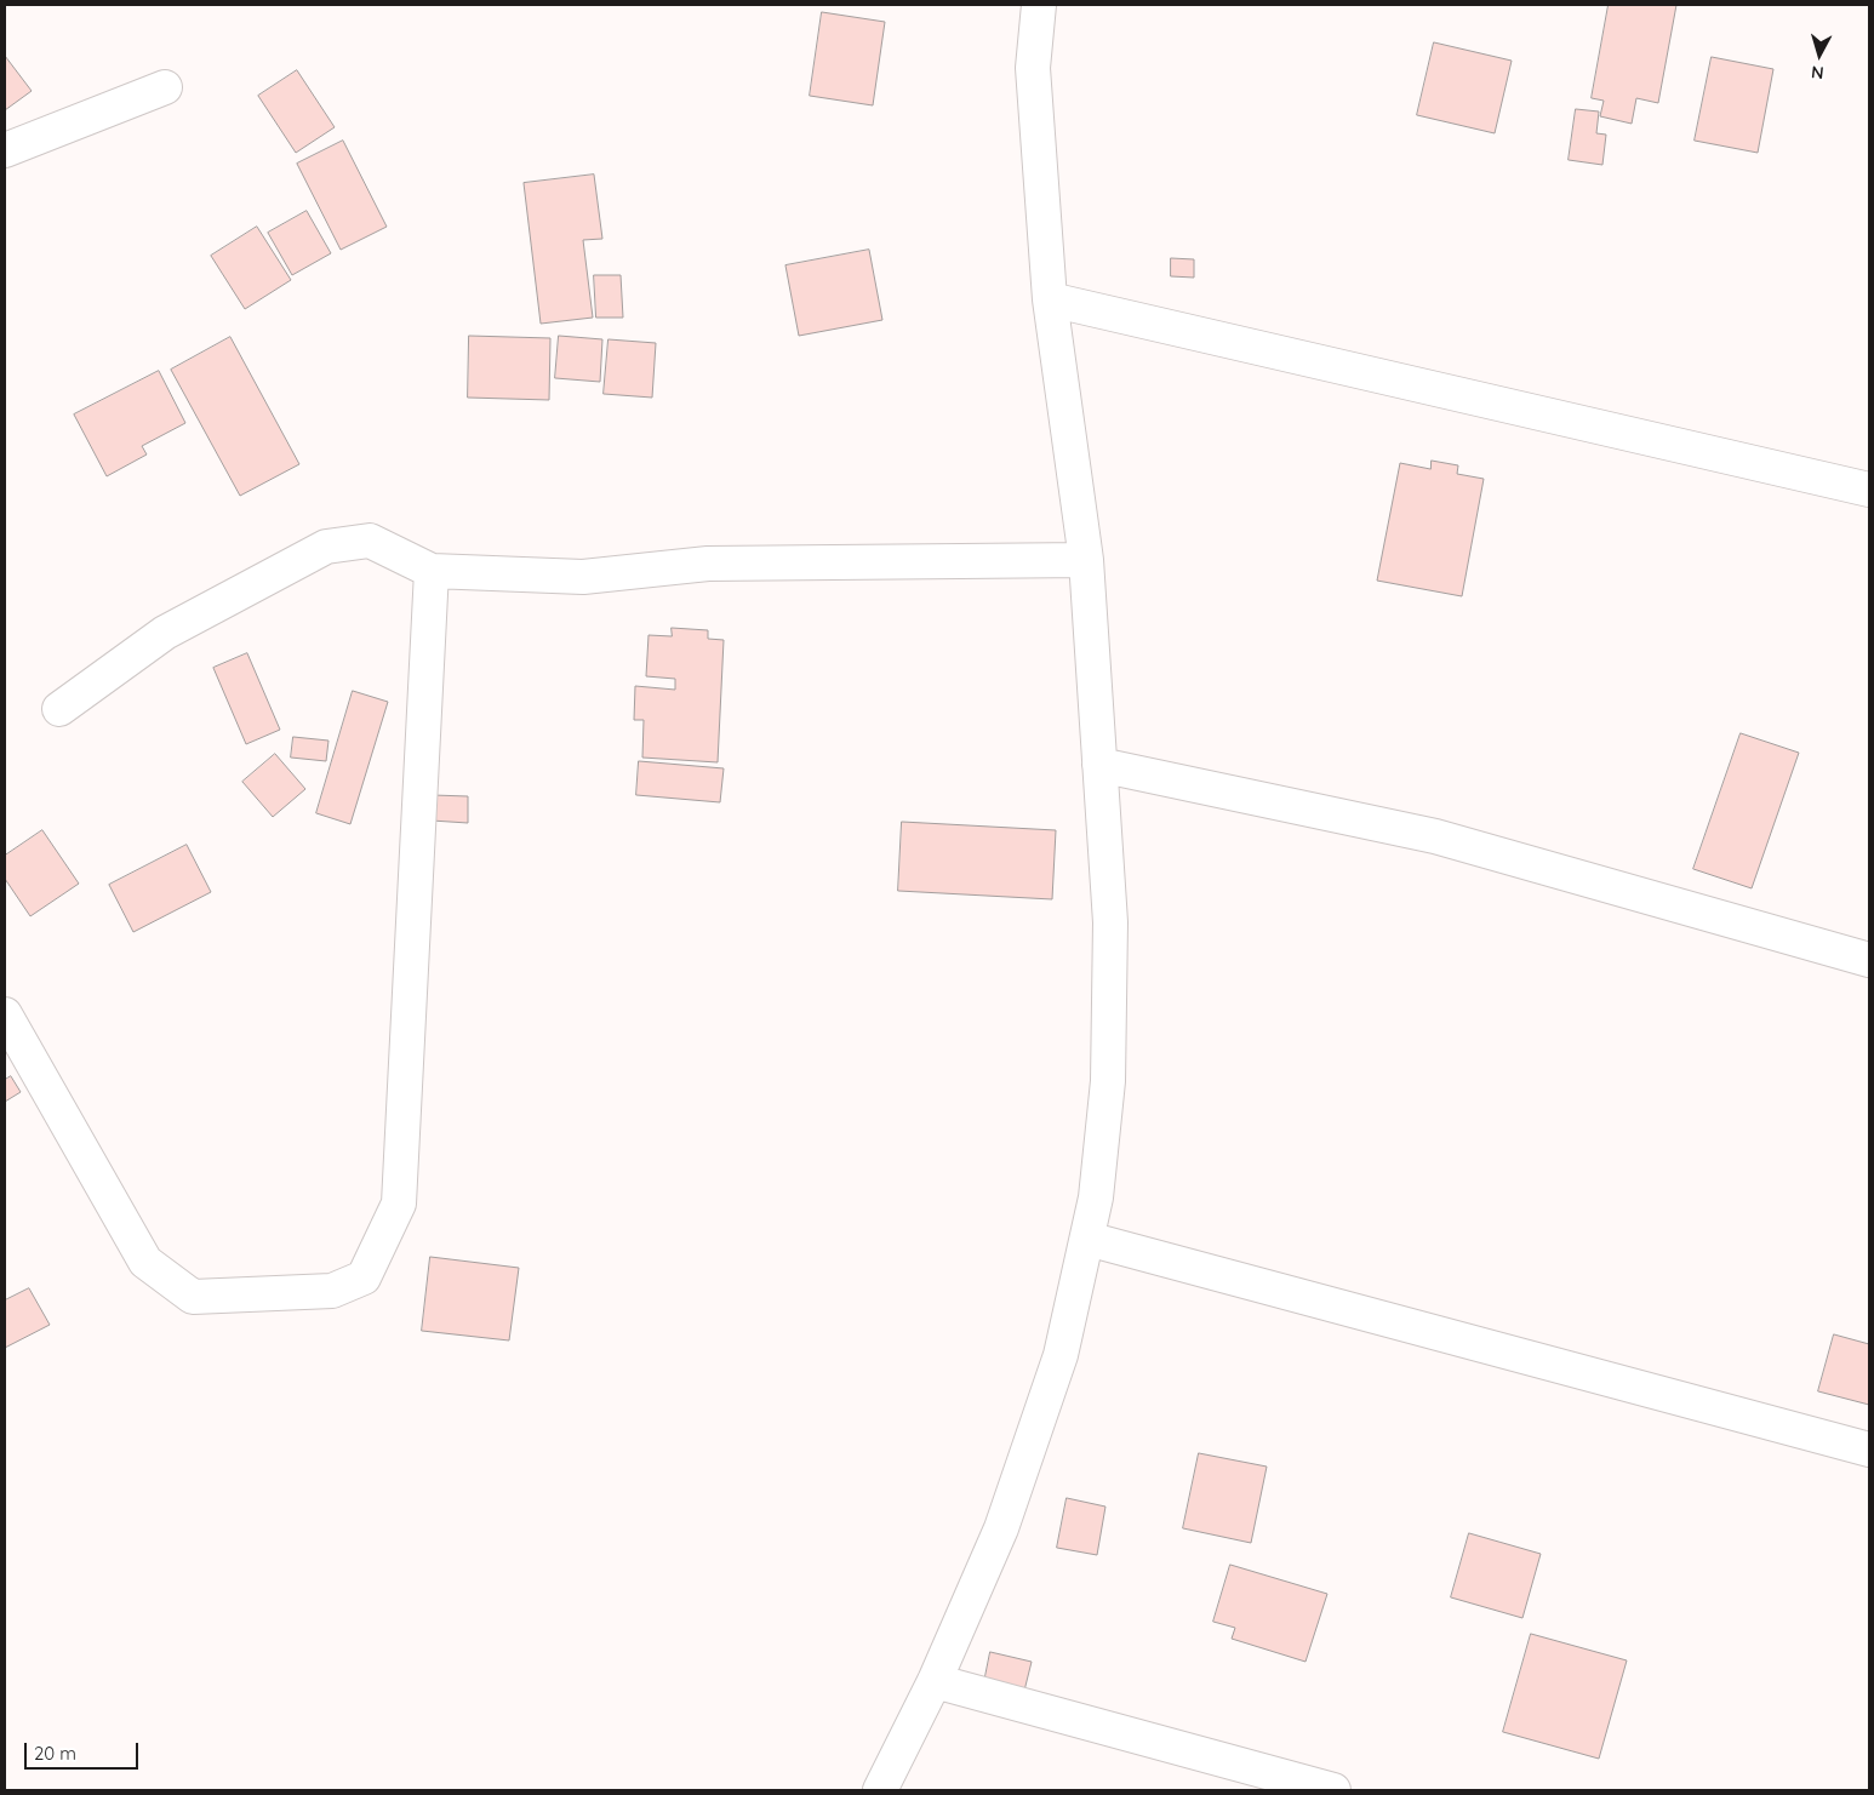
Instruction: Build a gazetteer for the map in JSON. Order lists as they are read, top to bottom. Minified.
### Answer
{"scale_bar":"20 m","north":"bottom"}
